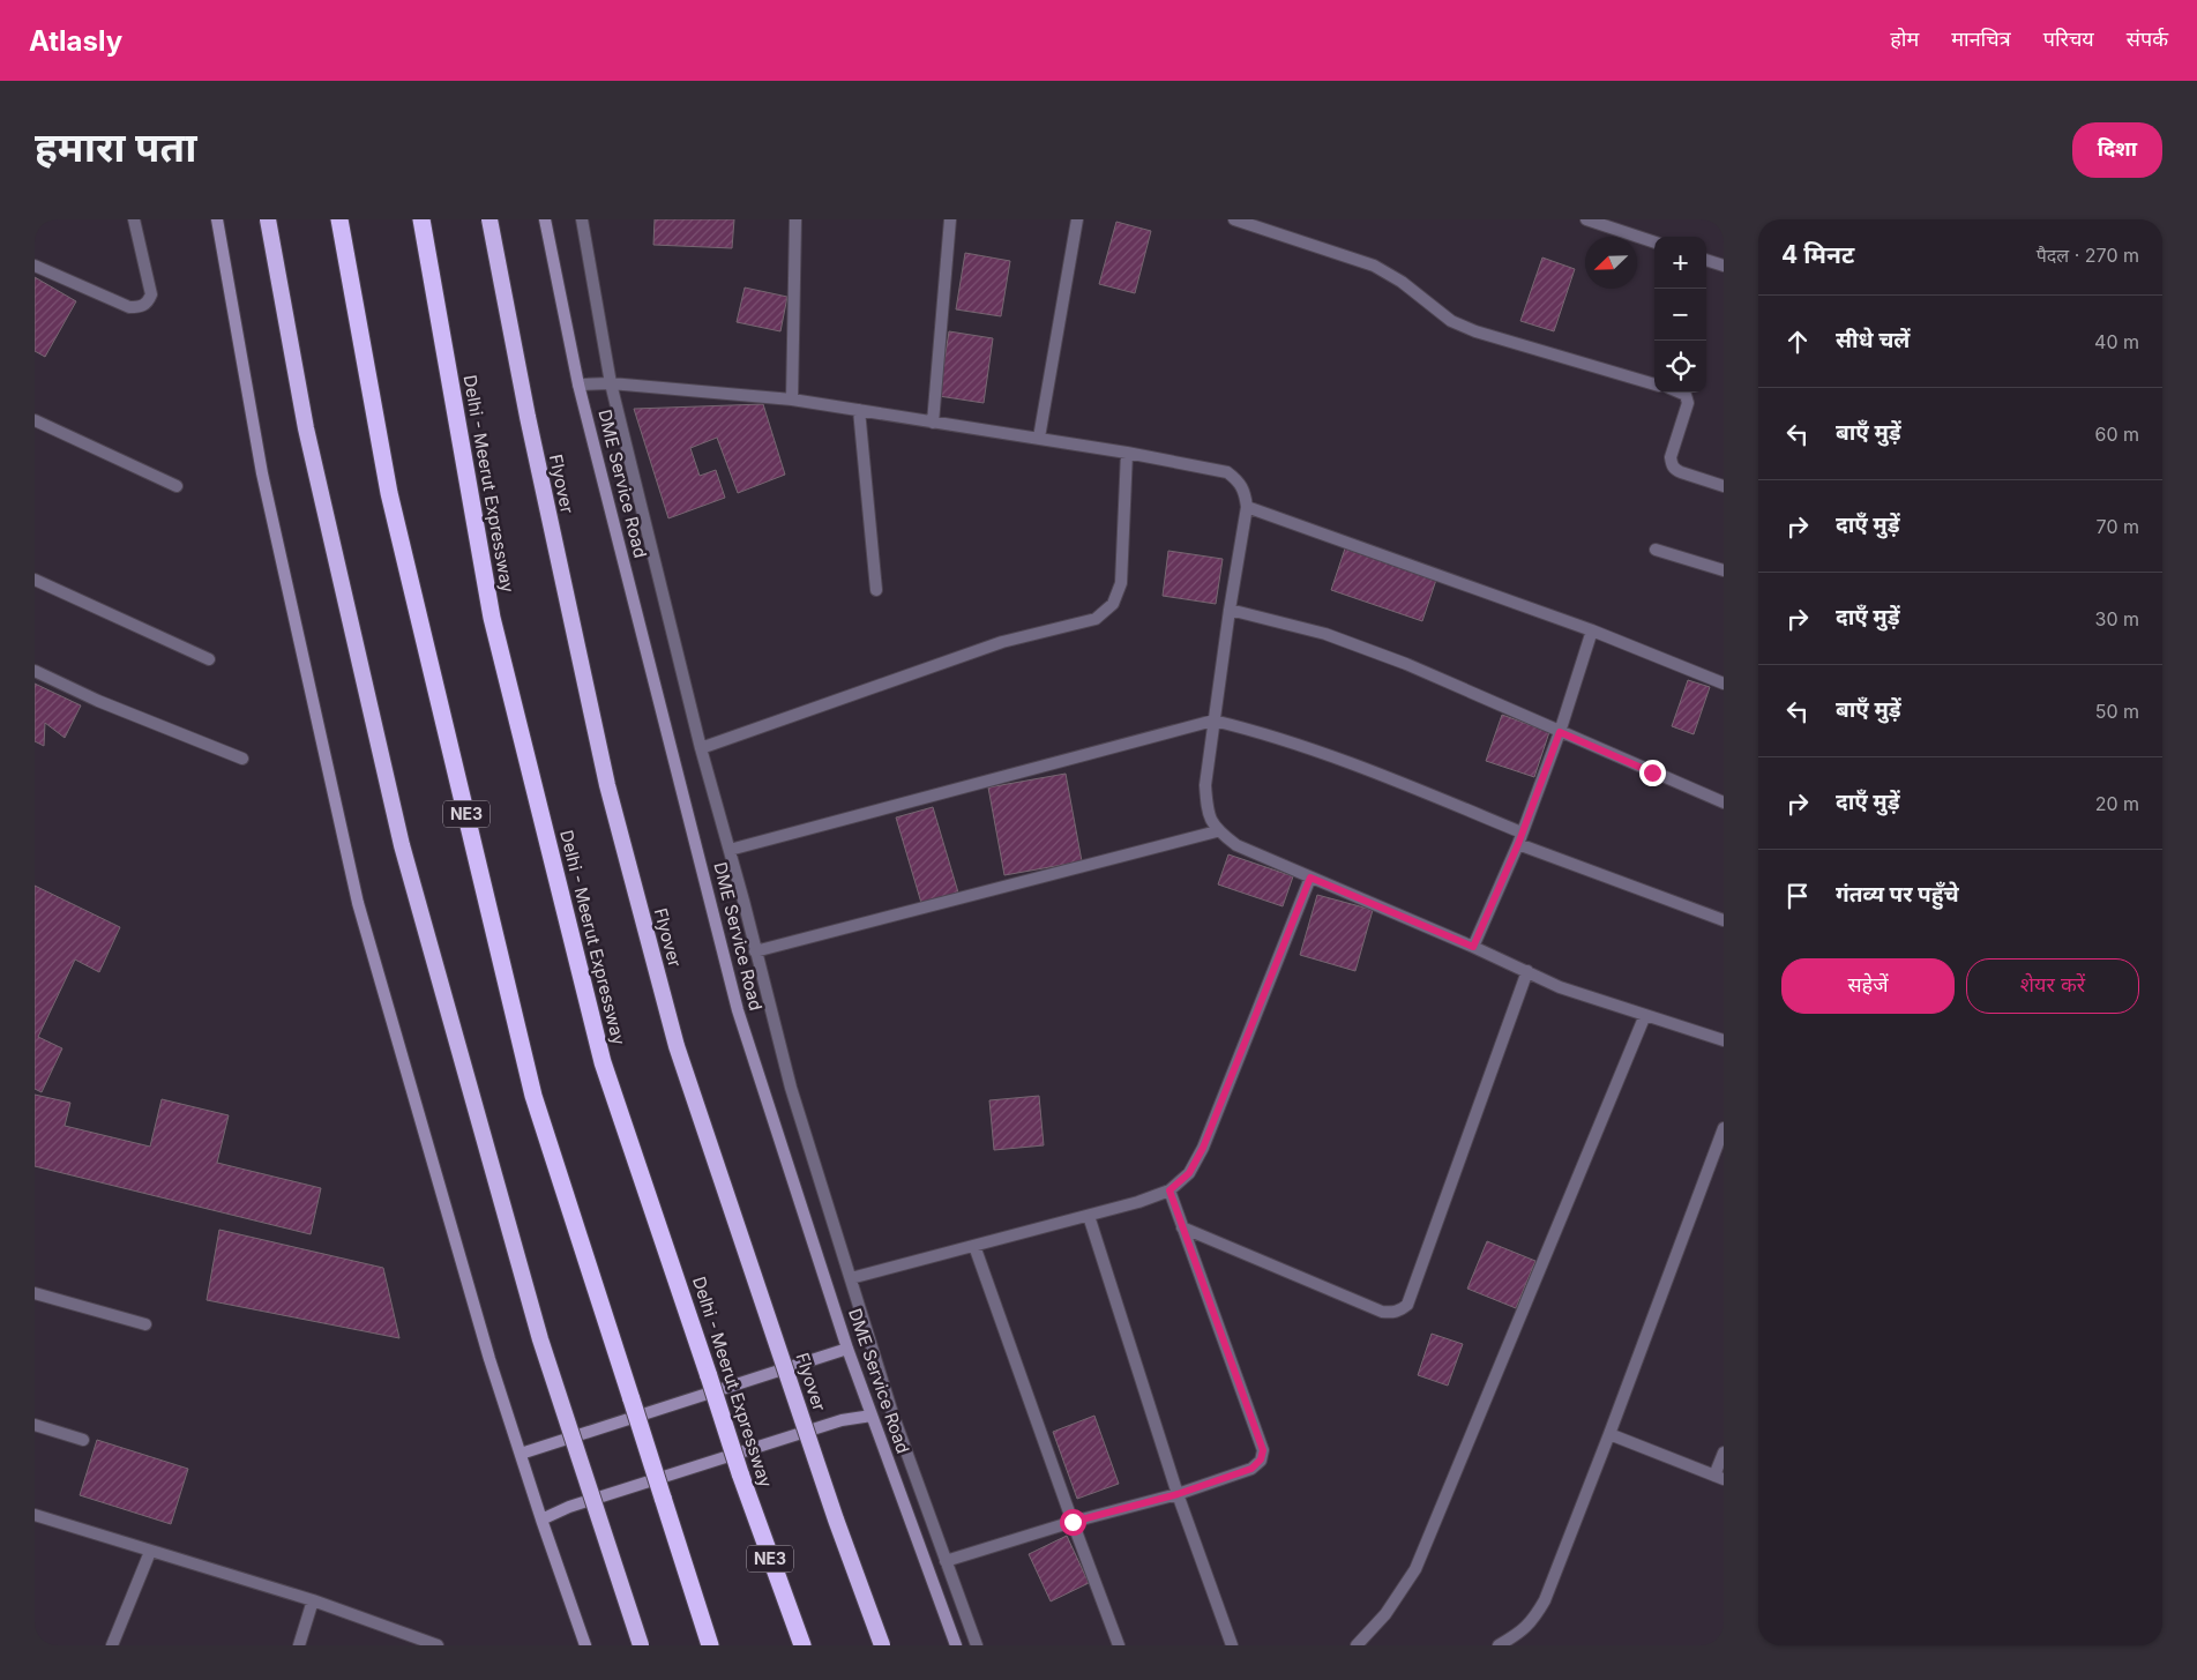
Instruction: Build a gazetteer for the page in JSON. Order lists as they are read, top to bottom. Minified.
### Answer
{"streets":{"highway":["Delhi - Meerut Expressway","Flyover","NE3"],"main road":["DME Service Road"]},"north":"bottom left","page":{"header":"Atlasly","nav":["होम","मानचित्र","परिचय","संपर्क"],"title":"हमारा पता","buttons":["दिशा",["सहेजें","शेयर करें"]],"heading":["4 मिनट","पैदल · 270 m"],"map_buttons":["+","−"],"list":[["सीधे चलें","40 m"],["बाएँ मुड़ें","60 m"],["दाएँ मुड़ें","70 m"],["दाएँ मुड़ें","30 m"],["बाएँ मुड़ें","50 m"],["दाएँ मुड़ें","20 m"],"गंतव्य पर पहुँचे"]}}
